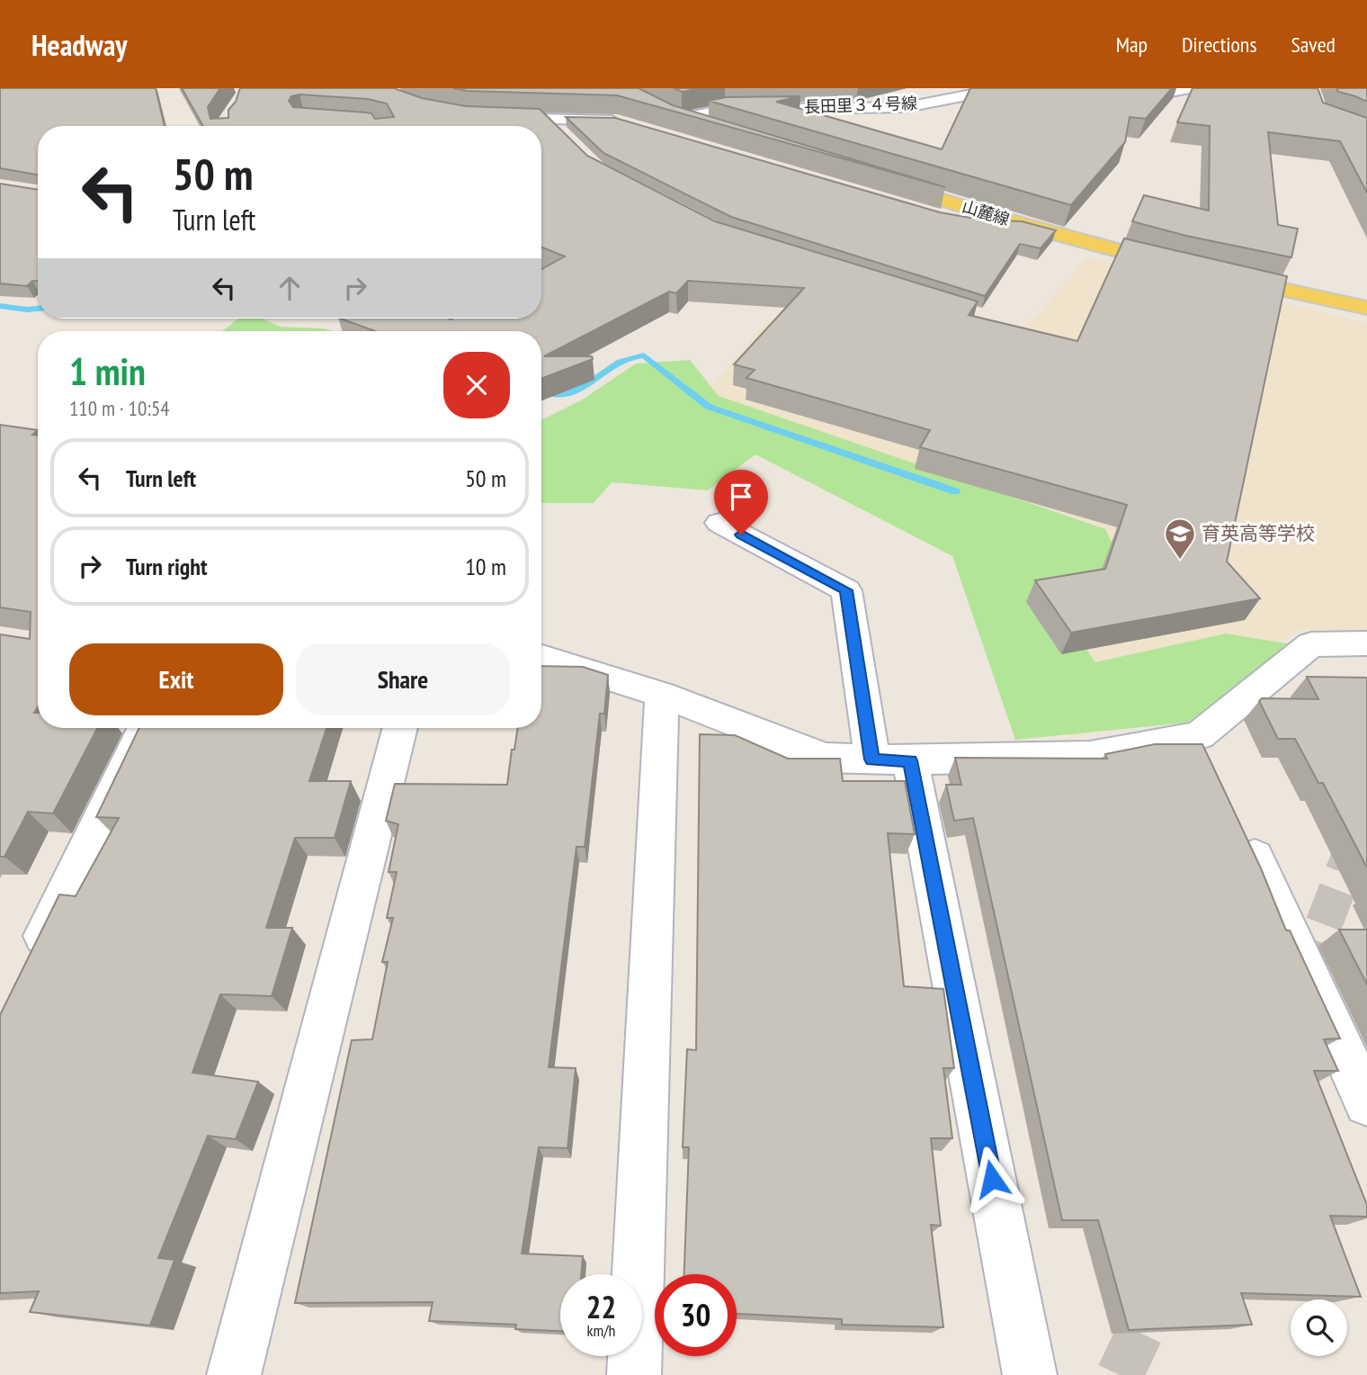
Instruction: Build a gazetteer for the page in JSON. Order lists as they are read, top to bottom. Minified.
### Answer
{"streets":{"main road":["山麓線"],"street":["長田里３４号線"]},"places":{"school or university":["育英高等学校"]},"page":{"header":"Headway","nav":["Map","Directions","Saved"],"turn":["50 m","Turn left"],"heading":["1 min","110 m · 10:54"],"list":[{"name":"Turn left","value":"50 m"},{"name":"Turn right","value":"10 m"}],"buttons":["Exit","Share"],"speed":"22 km/h","limit":"30"}}
